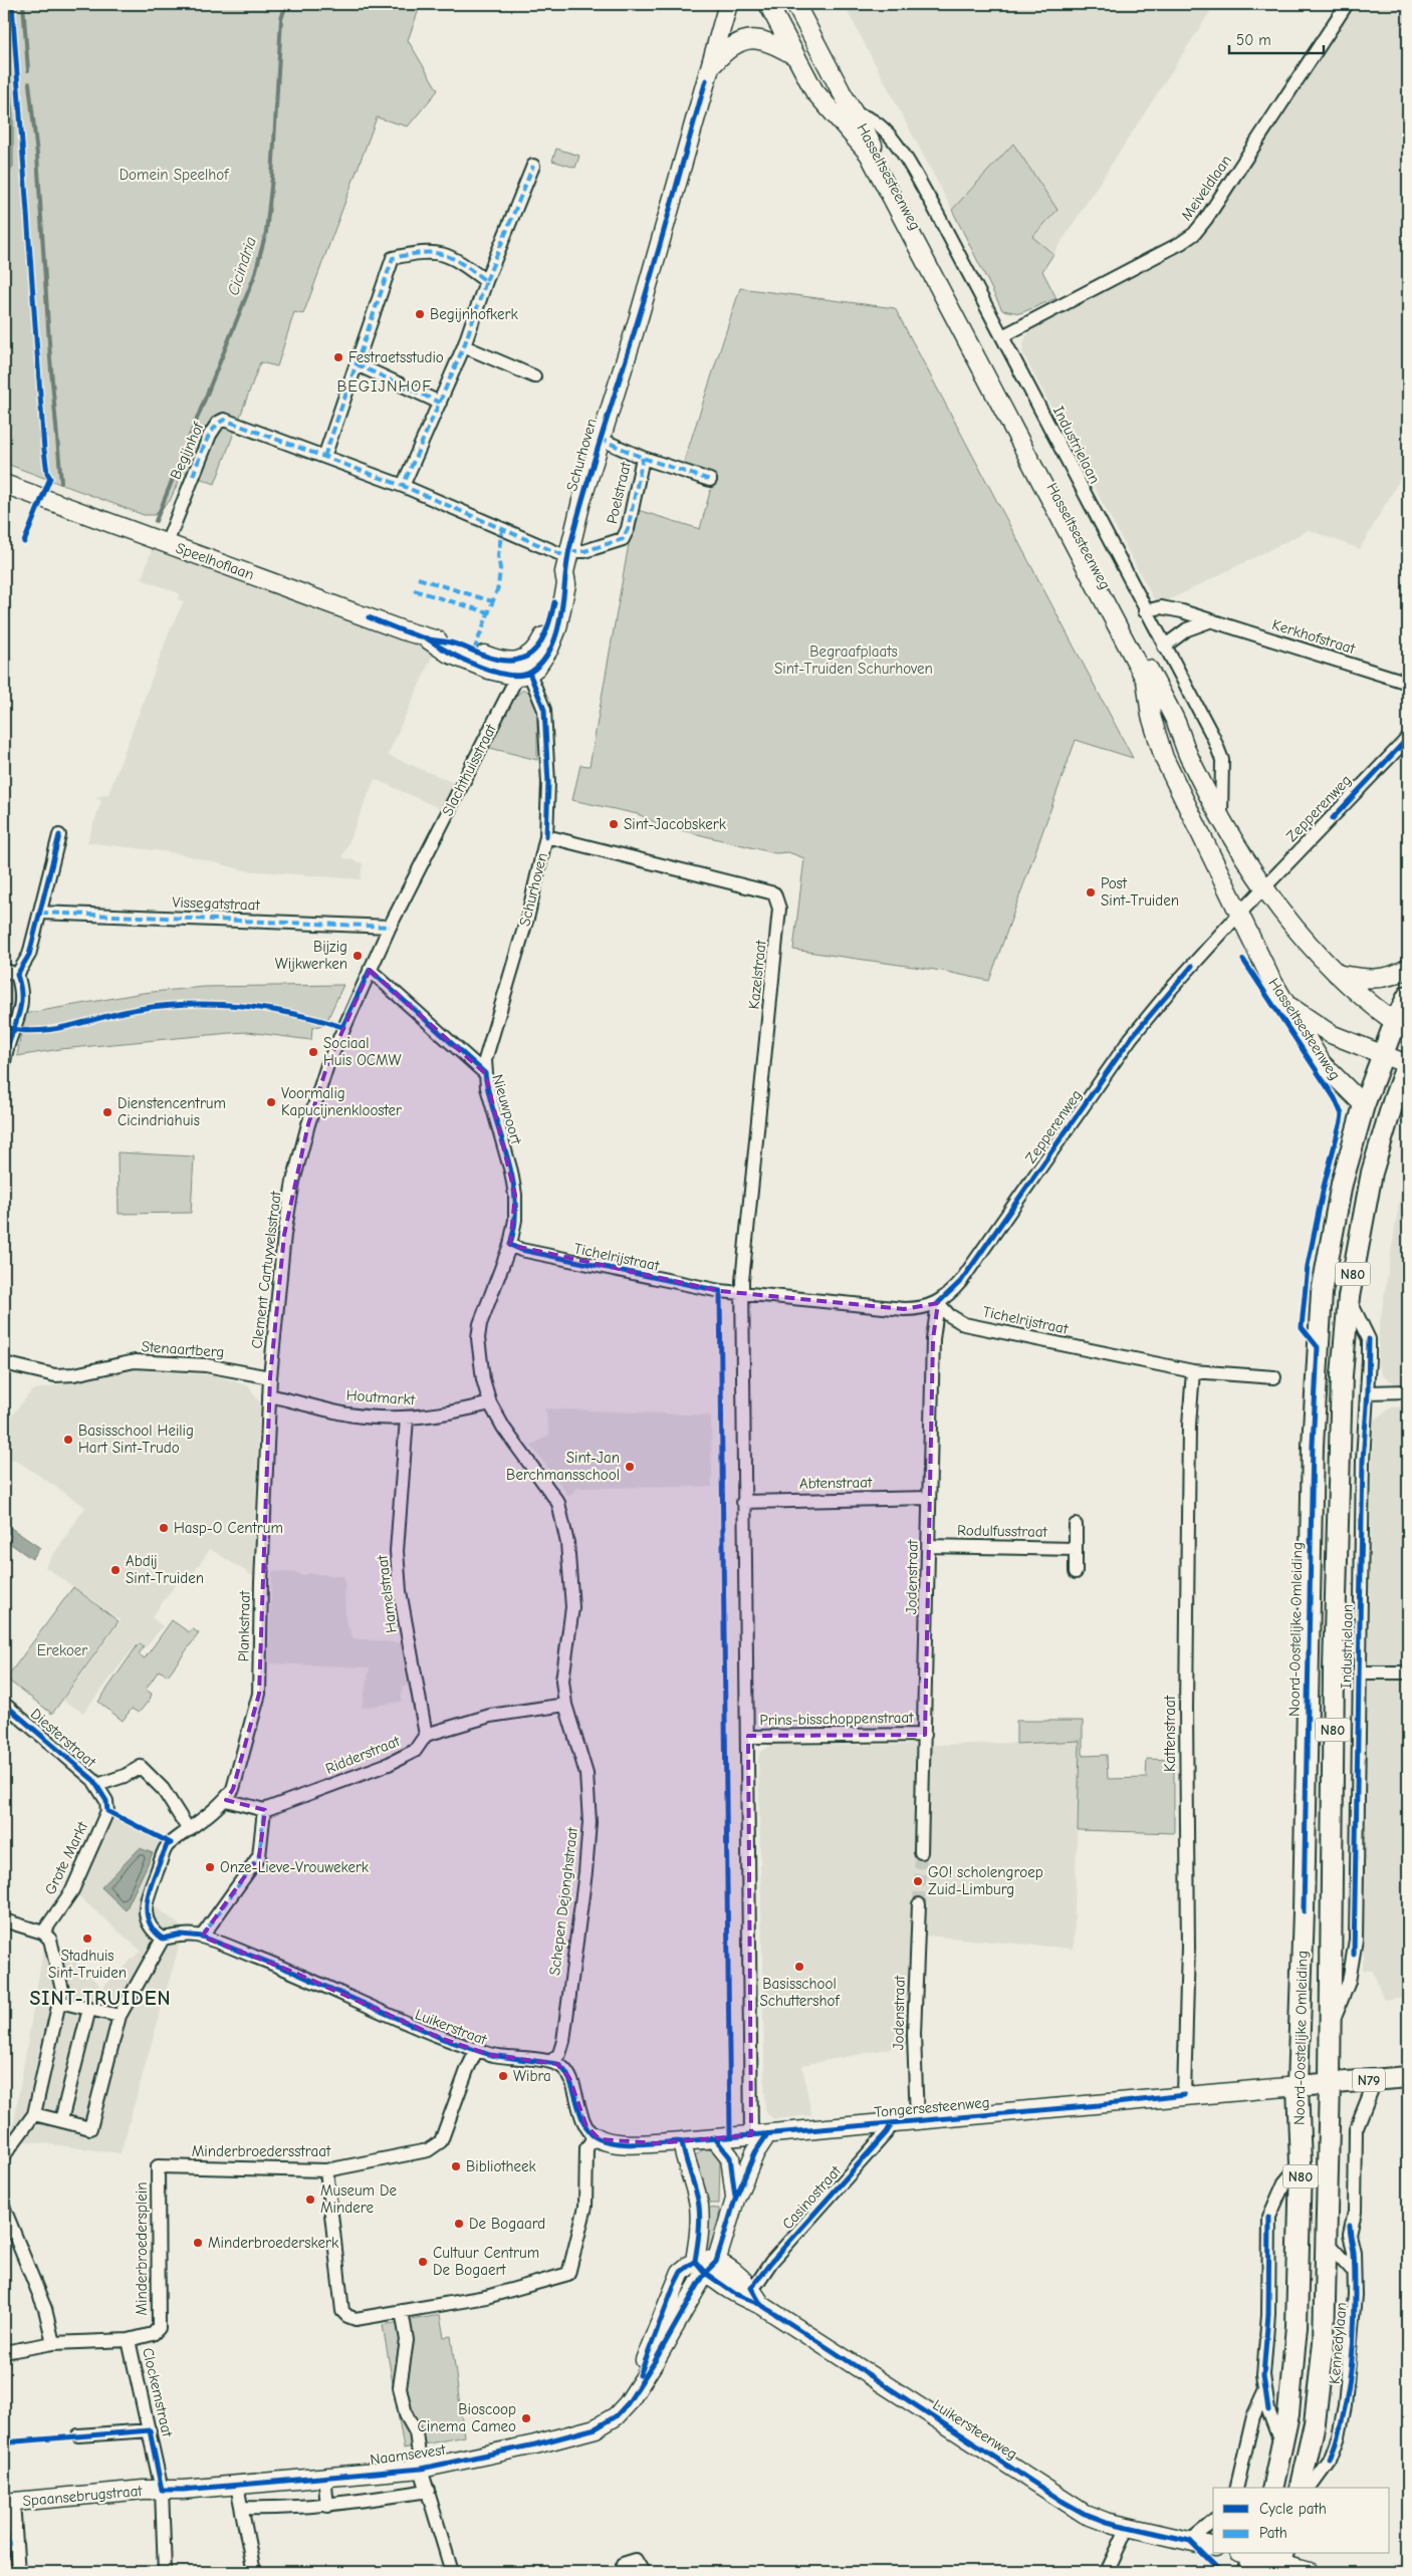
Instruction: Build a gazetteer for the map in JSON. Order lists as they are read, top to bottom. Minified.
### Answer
{"streets":{"main road":["N80","Noord-Oostelijke Omleiding","N79","Tongersesteenweg"],"street":["Hasseltsesteenweg","Meiveldlaan","Industrielaan","Begijnhof","Schurhoven","Poelstraat","Speelhoflaan","Kerkhofstraat","Slachthuisstraat","Zepperenweg","Vissegatstraat","Kazelstraat","Nieuwpoort","Tichelrijstraat","Clement Cartuyvelsstraat","Stenaartberg","Houtmarkt","Abtenstraat","Rodulfusstraat","Jodenstraat","Hamelstraat","Plankstraat","Prins-bisschoppenstraat","Kattenstraat","Diesterstraat","Ridderstraat","Grote Markt","Schepen Dejonghstraat","Luikerstraat","Minderbroedersstraat","Casinostraat","Minderbroedersplein","Kennedylaan","Clockemstraat","Luikersteenweg","Naamsevest","Spaansebrugstraat"]},"crossings":[["Hasseltsesteenweg","Industrielaan"],["Hasseltsesteenweg","Zepperenweg"],["Hasseltsesteenweg","Noord-Oostelijke Omleiding"],["Meiveldlaan","Industrielaan"],["Industrielaan","Kerkhofstraat"],["Industrielaan","Noord-Oostelijke Omleiding"],["Begijnhof","Schurhoven"],["Begijnhof","Poelstraat"],["Begijnhof","Speelhoflaan"],["Begijnhof","Slachthuisstraat"],["Schurhoven","Poelstraat"],["Schurhoven","Speelhoflaan"],["Schurhoven","Slachthuisstraat"],["Schurhoven","Kazelstraat"],["Schurhoven","Nieuwpoort"],["Poelstraat","Slachthuisstraat"],["Speelhoflaan","Slachthuisstraat"],["Slachthuisstraat","Vissegatstraat"],["Slachthuisstraat","Nieuwpoort"],["Slachthuisstraat","Clement Cartuyvelsstraat"],["Zepperenweg","Tichelrijstraat"],["Zepperenweg","Jodenstraat"],["Kazelstraat","Tichelrijstraat"],["Nieuwpoort","Tichelrijstraat"],["Nieuwpoort","Clement Cartuyvelsstraat"],["Nieuwpoort","Houtmarkt"],["Nieuwpoort","Schepen Dejonghstraat"],["Tichelrijstraat","Jodenstraat"],["Tichelrijstraat","Kattenstraat"],["Clement Cartuyvelsstraat","Stenaartberg"],["Clement Cartuyvelsstraat","Plankstraat"],["Stenaartberg","Plankstraat"],["Houtmarkt","Hamelstraat"],["Houtmarkt","Plankstraat"],["Houtmarkt","Schepen Dejonghstraat"],["Abtenstraat","Jodenstraat"],["Rodulfusstraat","Jodenstraat"],["Jodenstraat","Prins-bisschoppenstraat"],["Jodenstraat","Tongersesteenweg"],["Hamelstraat","Ridderstraat"],["Plankstraat","Luikerstraat"],["Noord-Oostelijke Omleiding","Tongersesteenweg"],["Kattenstraat","Tongersesteenweg"],["Diesterstraat","Grote Markt"],["Schepen Dejonghstraat","Luikerstraat"],["Luikerstraat","Minderbroedersstraat"],["Tongersesteenweg","Casinostraat"],["Tongersesteenweg","Kennedylaan"],["Tongersesteenweg","Naamsevest"],["Minderbroedersstraat","Minderbroedersplein"],["Casinostraat","Luikersteenweg"],["Minderbroedersplein","Clockemstraat"],["Clockemstraat","Naamsevest"],["Clockemstraat","Spaansebrugstraat"],["Luikersteenweg","Naamsevest"],["Naamsevest","Spaansebrugstraat"]],"districts":["BEGIJNHOF","SINT-TRUIDEN"],"water":["Cicindria"],"parks":["Domein Speelhof","Begraafplaats Sint-Truiden Schurhoven","Erekoer"],"places":["Begijnhofkerk","Festraetsstudio","Sint-Jacobskerk","Post Sint-Truiden","Bijzig Wijkwerken","Sociaal Huis OCMW","Voormalig Kapucijnenklooster","Dienstencentrum Cicindriahuis","Basisschool Heilig Hart Sint-Trudo","Sint-Jan Berchmansschool","Hasp-O Centrum","Abdij Sint-Truiden","Onze-Lieve-Vrouwekerk","GO! scholengroep Zuid-Limburg","Stadhuis Sint-Truiden","Basisschool Schuttershof","Wibra","Bibliotheek","Museum De Mindere","De Bogaard","Minderbroederskerk","Cultuur Centrum De Bogaert","Bioscoop Cinema Cameo"],"legend":["Cycle path","Path"],"scale_bar":"50 m"}
